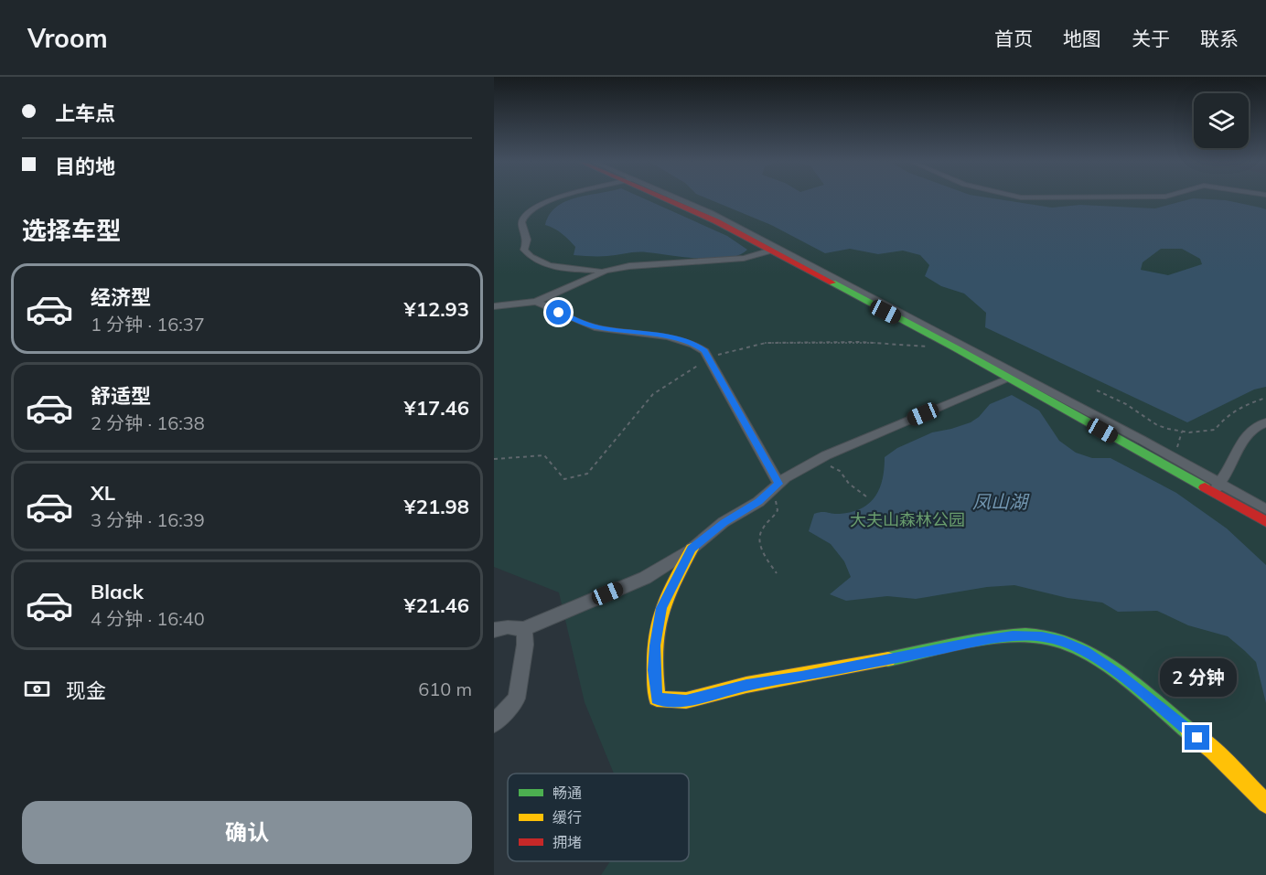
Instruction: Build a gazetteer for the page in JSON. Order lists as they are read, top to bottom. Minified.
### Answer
{"water":["凤山湖"],"parks":["大夫山森林公园"],"legend":["畅通","缓行","拥堵"],"page":{"header":"Vroom","nav":["首页","地图","关于","联系"],"banner":["上车点","目的地"],"heading":"选择车型","list":[{"name":"经济型","note":"1 分钟 · 16:37","value":"¥12.93"},{"name":"舒适型","note":"2 分钟 · 16:38","value":"¥17.46"},{"name":"XL","note":"3 分钟 · 16:39","value":"¥21.98"},{"name":"Black","note":"4 分钟 · 16:40","value":"¥21.46"}],"pay":["现金","610 m"],"bubble":"2 分钟","buttons":"确认"}}
